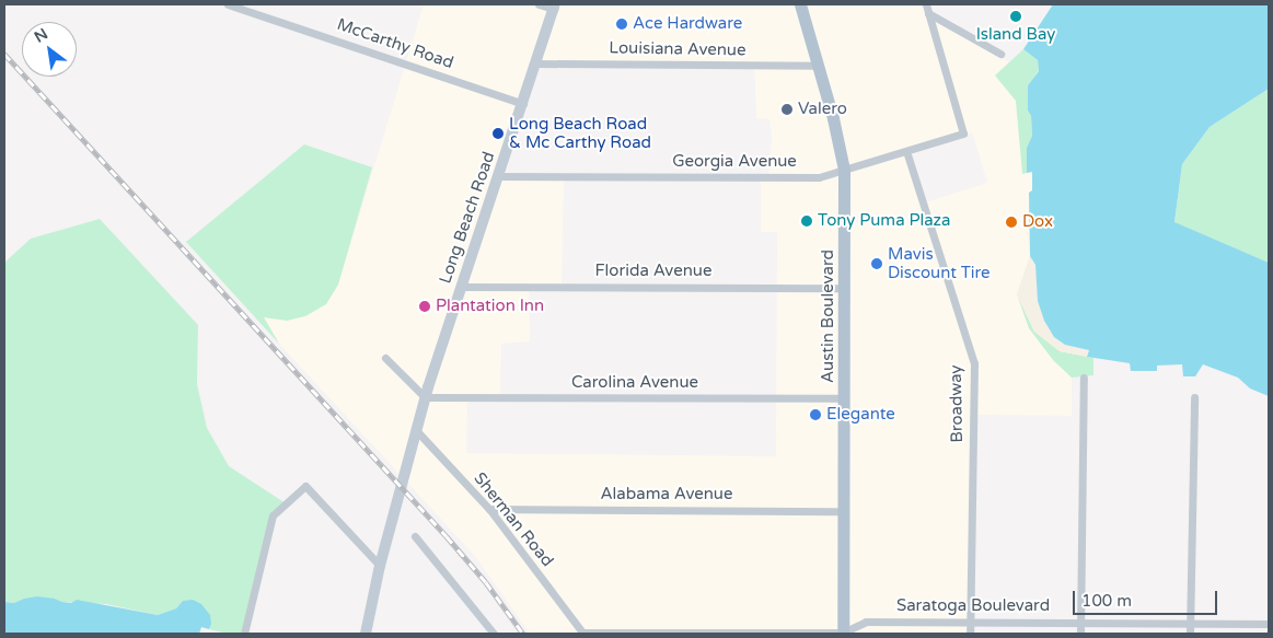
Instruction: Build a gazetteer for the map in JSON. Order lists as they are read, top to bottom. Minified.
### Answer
{"streets":{"main road":["Long Beach Road","Austin Boulevard"],"street":["McCarthy Road","Louisiana Avenue","Georgia Avenue","Florida Avenue","Carolina Avenue","Broadway","Alabama Avenue","Sherman Road","Saratoga Boulevard"]},"crossings":[["McCarthy Road","Long Beach Road"],["Louisiana Avenue","Long Beach Road"],["Louisiana Avenue","Austin Boulevard"],["Georgia Avenue","Long Beach Road"],["Georgia Avenue","Austin Boulevard"],["Georgia Avenue","Broadway"],["Long Beach Road","Florida Avenue"],["Long Beach Road","Carolina Avenue"],["Long Beach Road","Sherman Road"],["Florida Avenue","Austin Boulevard"],["Austin Boulevard","Carolina Avenue"],["Austin Boulevard","Alabama Avenue"],["Austin Boulevard","Saratoga Boulevard"],["Broadway","Saratoga Boulevard"],["Alabama Avenue","Sherman Road"],["Sherman Road","Saratoga Boulevard"]],"places":["Island Bay","Ace Hardware","Valero","Long Beach Road & Mc Carthy Road","Tony Puma Plaza","Dox","Mavis Discount Tire","Plantation Inn","Elegante"],"scale_bar":"100 m","north":"top left"}
